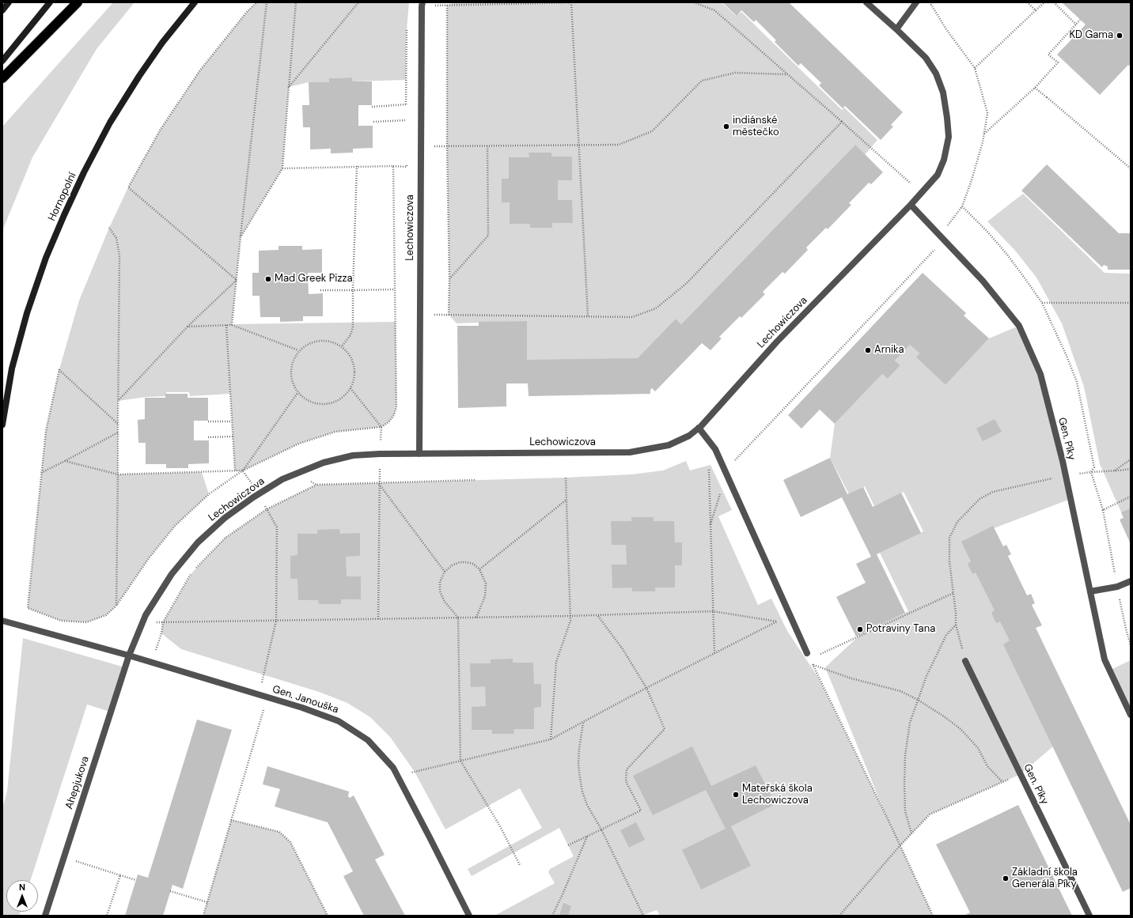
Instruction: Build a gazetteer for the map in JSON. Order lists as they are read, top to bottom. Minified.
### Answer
{"streets":{"street":["Hornopolní","Lechowiczova","Gen. Píky","Gen. Janouška","Ahepjukova"]},"crossings":[["Lechowiczova","Gen. Píky"],["Lechowiczova","Gen. Janouška"],["Lechowiczova","Ahepjukova"],["Gen. Janouška","Ahepjukova"]],"places":["KD Gama","indiánské městečko","Mad Greek Pizza","Arnika","Potraviny Tana","Mateřská škola Lechowiczova","Základní škola Generála Píky"],"north":"top"}
